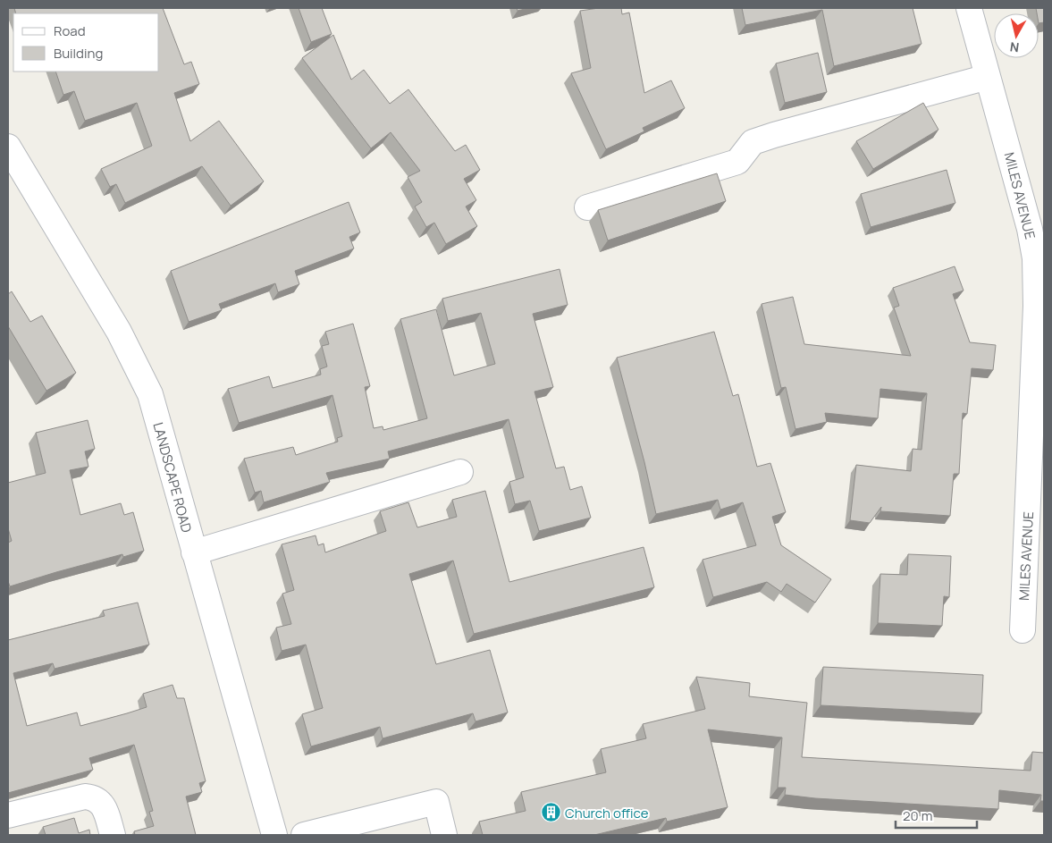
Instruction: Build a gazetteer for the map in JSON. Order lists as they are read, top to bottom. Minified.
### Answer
{"streets":{"street":["MILES AVENUE","LANDSCAPE ROAD"]},"places":{"building":["Church office"]},"legend":["Road","Building"],"scale_bar":"20 m","north":"bottom"}
